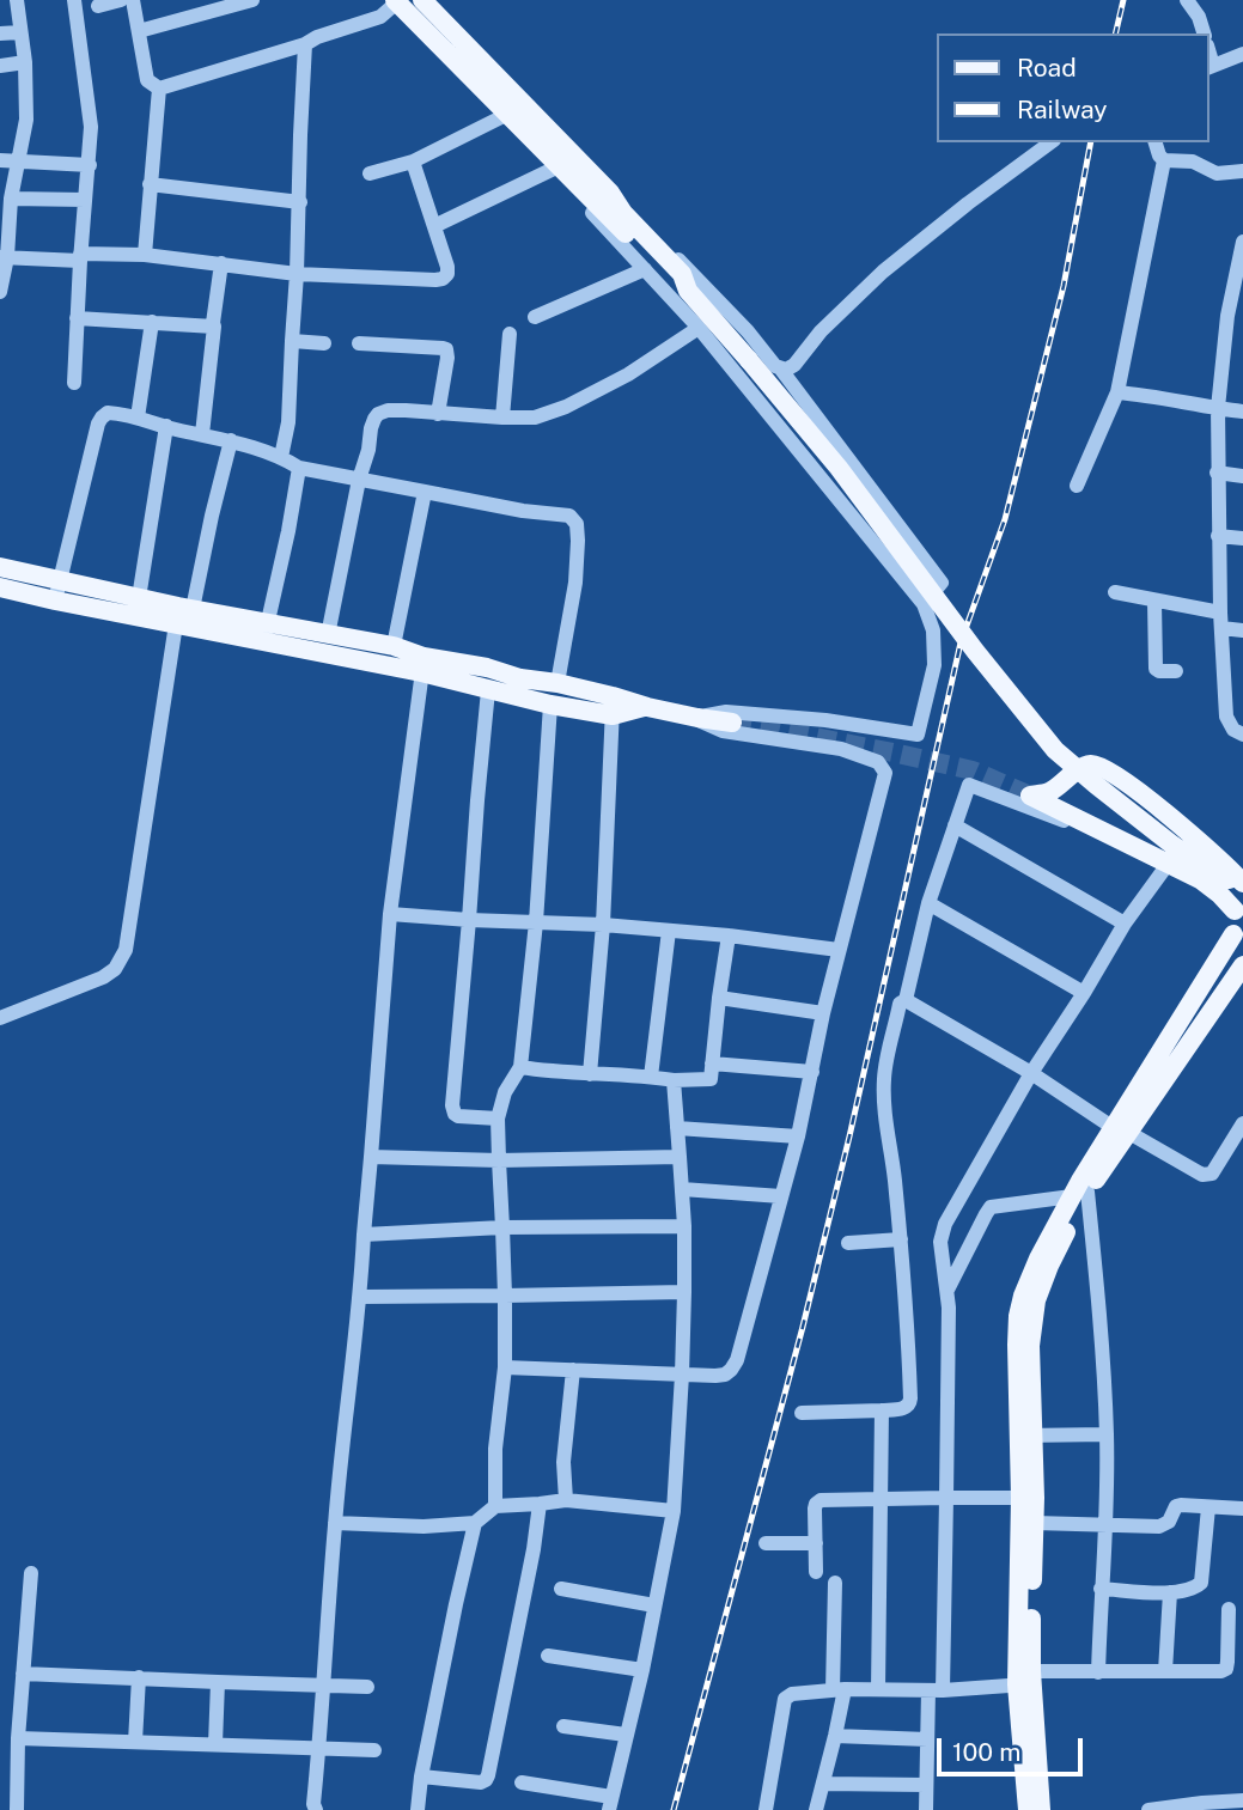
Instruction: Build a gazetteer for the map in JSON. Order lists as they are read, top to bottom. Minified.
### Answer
{"legend":["Road","Railway"],"scale_bar":"100 m"}
